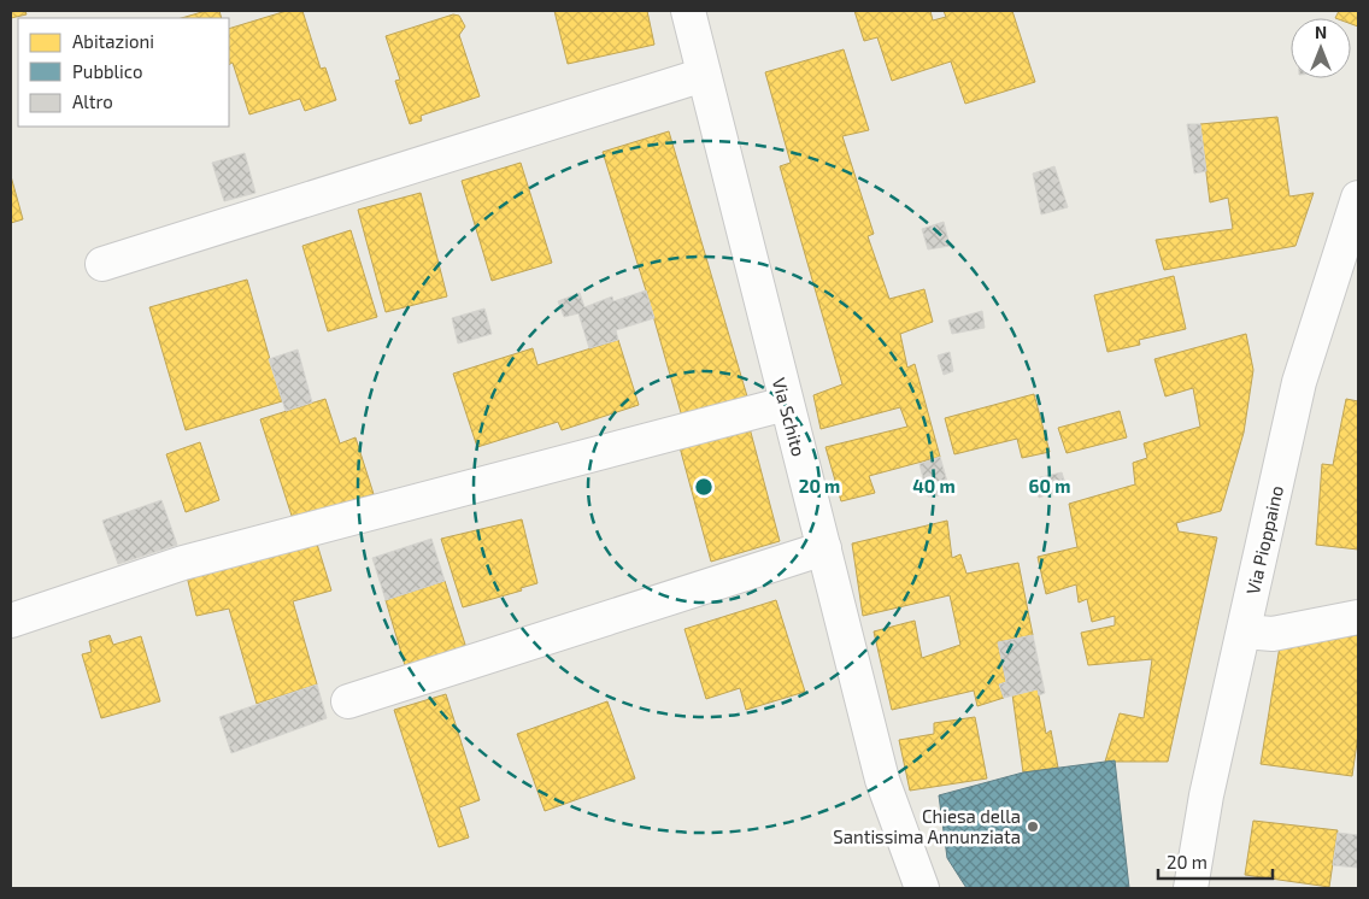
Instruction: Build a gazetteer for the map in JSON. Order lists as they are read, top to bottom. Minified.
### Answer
{"streets":{"street":["Via Schito","Via Pioppaino"]},"places":["Chiesa della Santissima Annunziata"],"legend":["Abitazioni","Pubblico","Altro"],"scale_bar":"20 m","north":"top","rings":["20 m","40 m","60 m"]}
